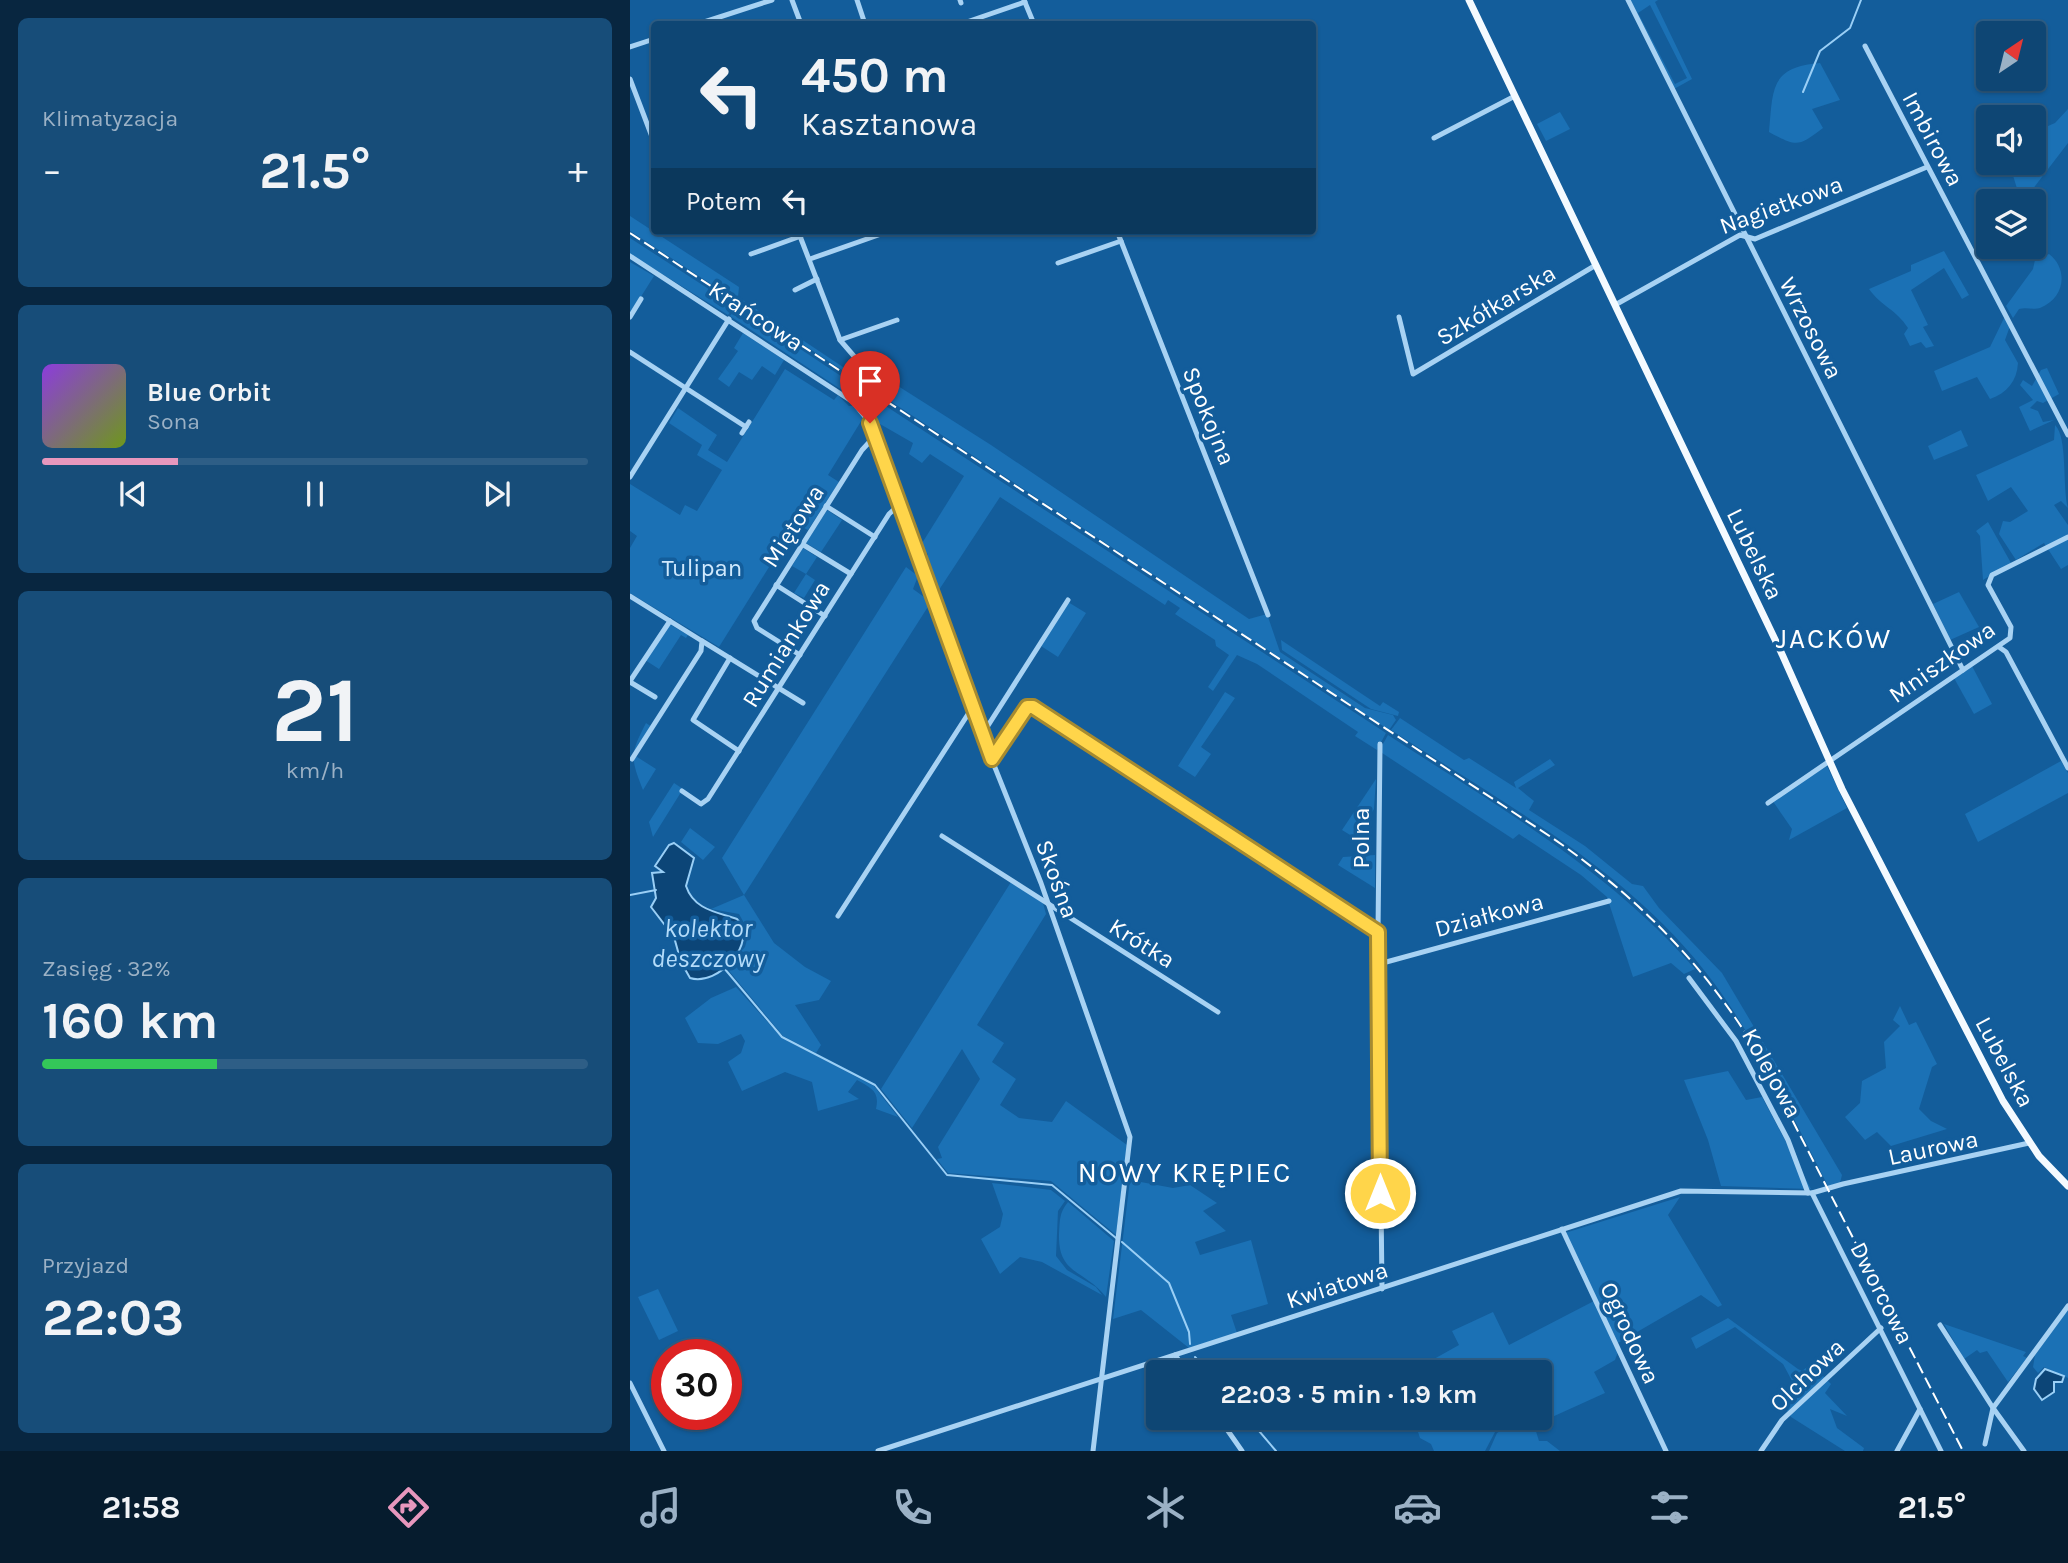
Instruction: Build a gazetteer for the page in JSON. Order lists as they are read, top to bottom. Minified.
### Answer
{"streets":{"main road":["Lubelska"],"street":["Imbirowa","Nagietkowa","Szkółkarska","Krańcowa","Wrzosowa","Spokojna","Miętowa","Rumiankowa","Mniszkowa","Polna","Skośna","Działkowa","Krótka","Kolejowa","Laurowa","Kwiatowa","Dworcowa","Ogrodowa","Olchowa"]},"crossings":[["Imbirowa","Nagietkowa"],["Nagietkowa","Wrzosowa"],["Nagietkowa","Lubelska"],["Szkółkarska","Lubelska"],["Krańcowa","Skośna"],["Wrzosowa","Mniszkowa"],["Miętowa","Rumiankowa"],["Miętowa","Skośna"],["Lubelska","Mniszkowa"],["Lubelska","Laurowa"],["Rumiankowa","Skośna"],["Polna","Działkowa"],["Polna","Kwiatowa"],["Skośna","Krótka"],["Skośna","Kwiatowa"],["Kolejowa","Laurowa"],["Kolejowa","Kwiatowa"],["Kolejowa","Dworcowa"],["Laurowa","Kwiatowa"],["Laurowa","Dworcowa"],["Kwiatowa","Dworcowa"],["Kwiatowa","Ogrodowa"],["Dworcowa","Olchowa"]],"districts":["JACKÓW","NOWY KRĘPIEC"],"water":["kolektor deszczowy"],"parks":["Tulipan"],"north":"top right","page":{"tile":["Klimatyzacja",["21","km/h"],["Zasięg · 32%","160 km"],["Przyjazd","22:03"]],"turn":["450 m","Kasztanowa"],"heat":["−","21.5°","+"],"then":"Potem","song":["Blue Orbit","Sona"],"limit":"30","trip":"22:03 · 5 min · 1.9 km","tabs":["21:58","21.5°"]}}
